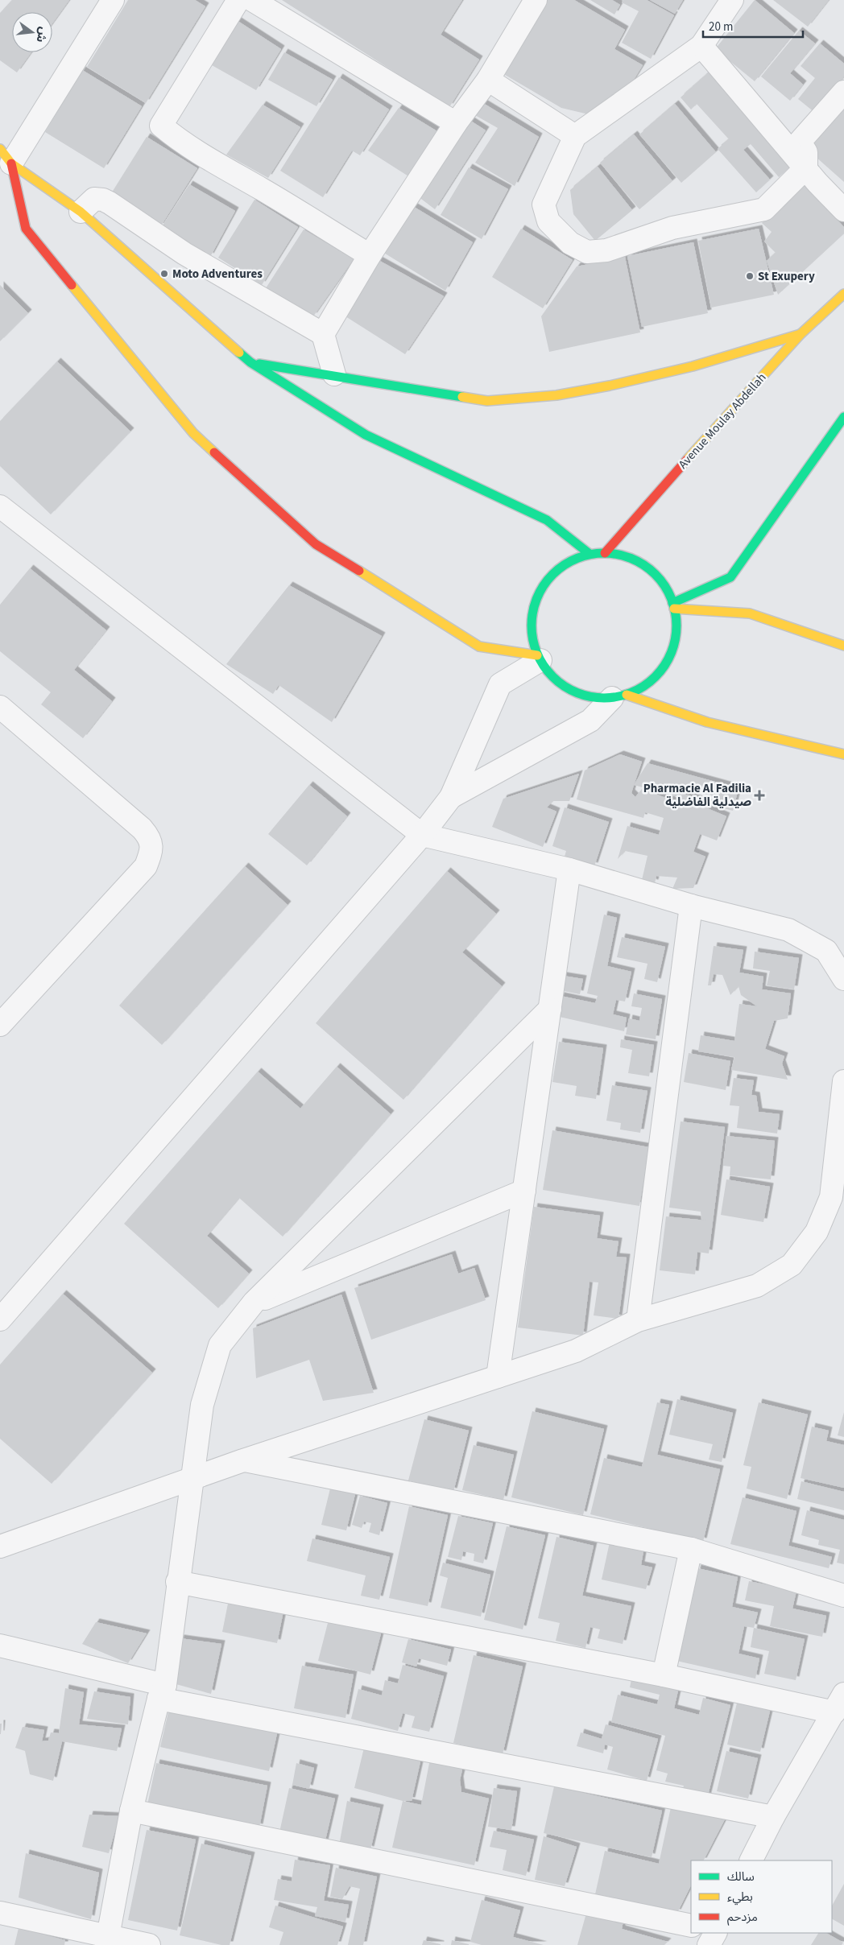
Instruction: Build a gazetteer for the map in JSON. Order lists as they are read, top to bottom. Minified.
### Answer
{"streets":{"main road":["Avenue Moulay Abdellah"]},"places":{"other":["Moto Adventures","St Exupery"],"health":["Pharmacie Al Fadilia صيدلية الفاضلية"]},"legend":["سالك","بطيء","مزدحم"],"scale_bar":"20 m","north":"right"}
